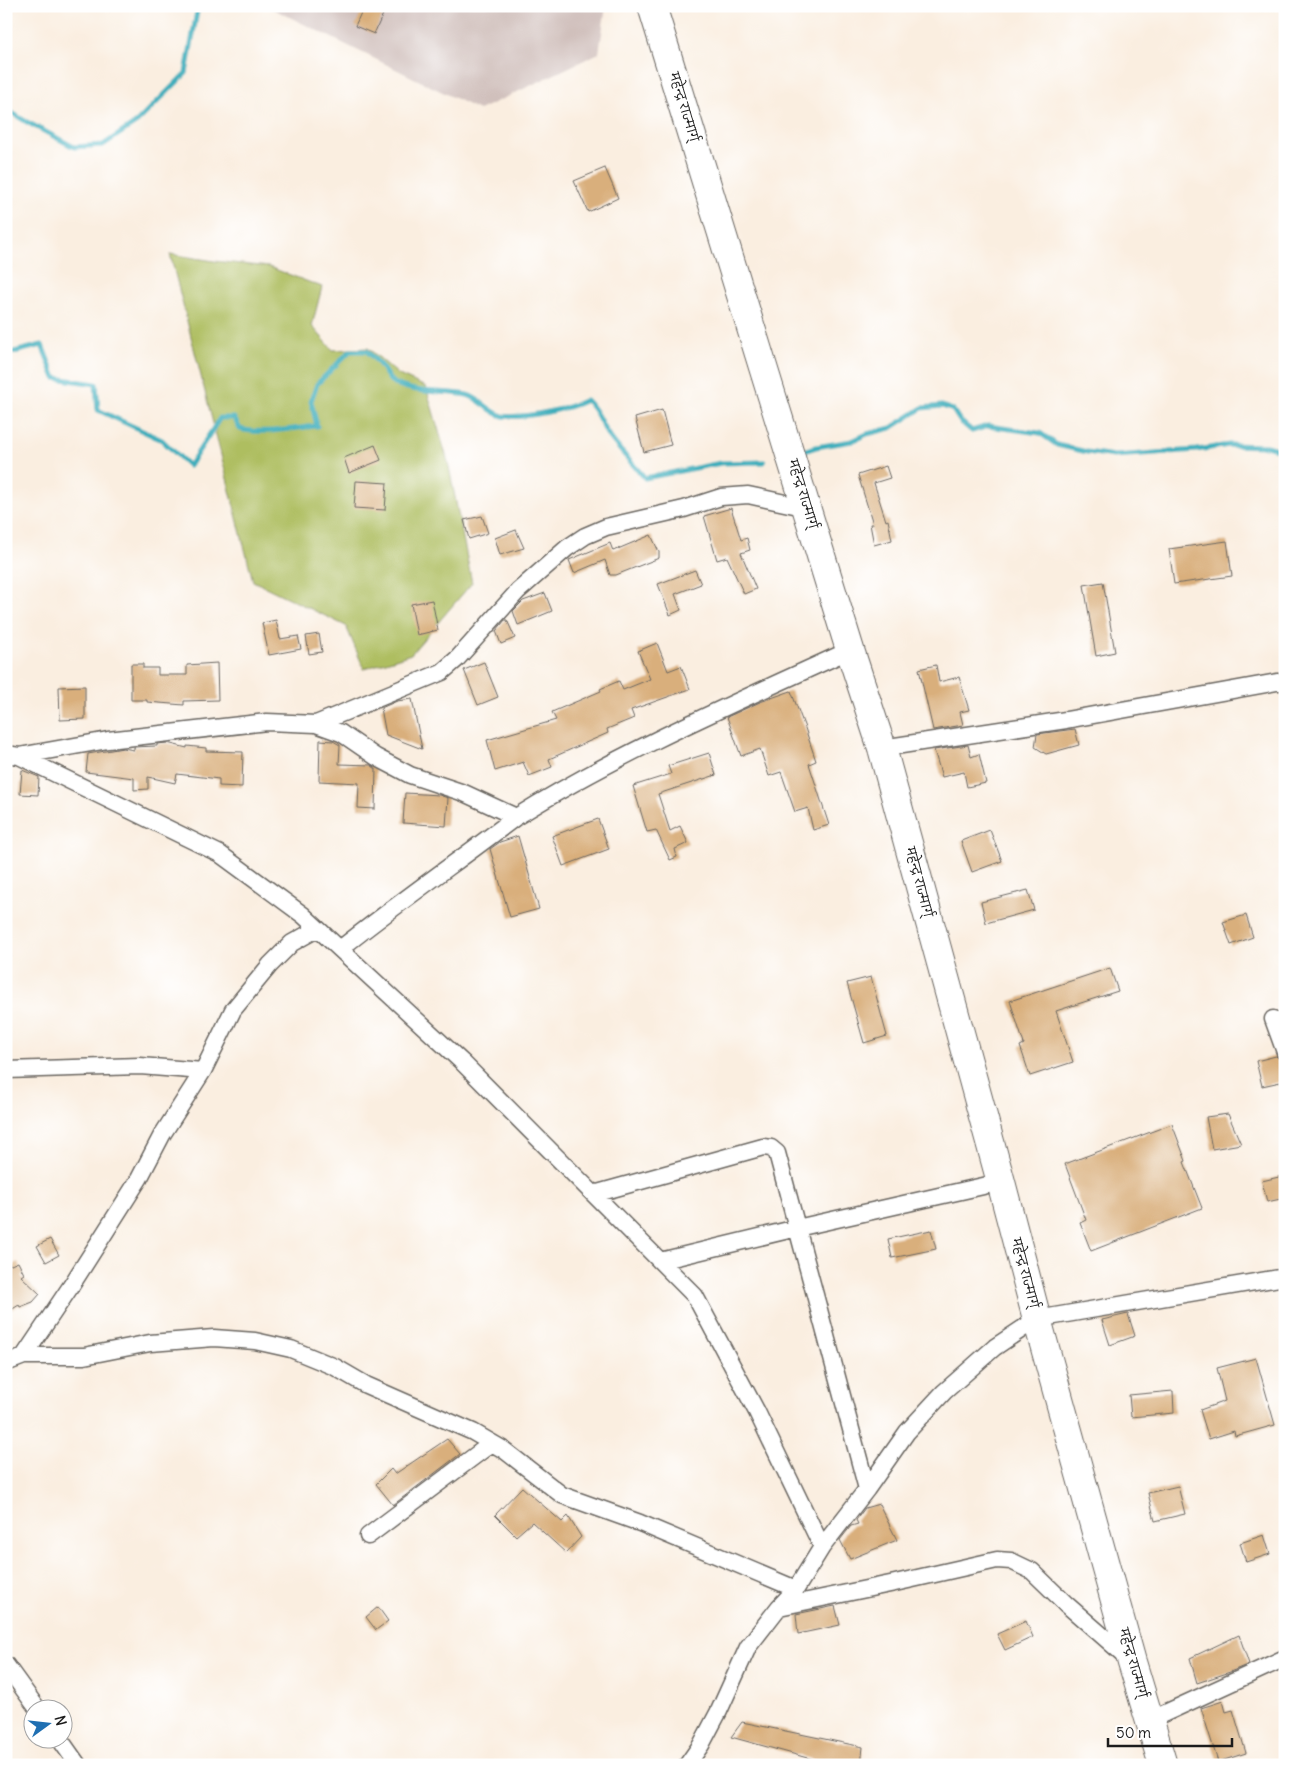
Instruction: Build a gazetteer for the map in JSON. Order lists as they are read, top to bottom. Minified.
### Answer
{"streets":{"highway":["महेन्द्र राज्मार्ग्"]},"scale_bar":"50 m","north":"right"}
